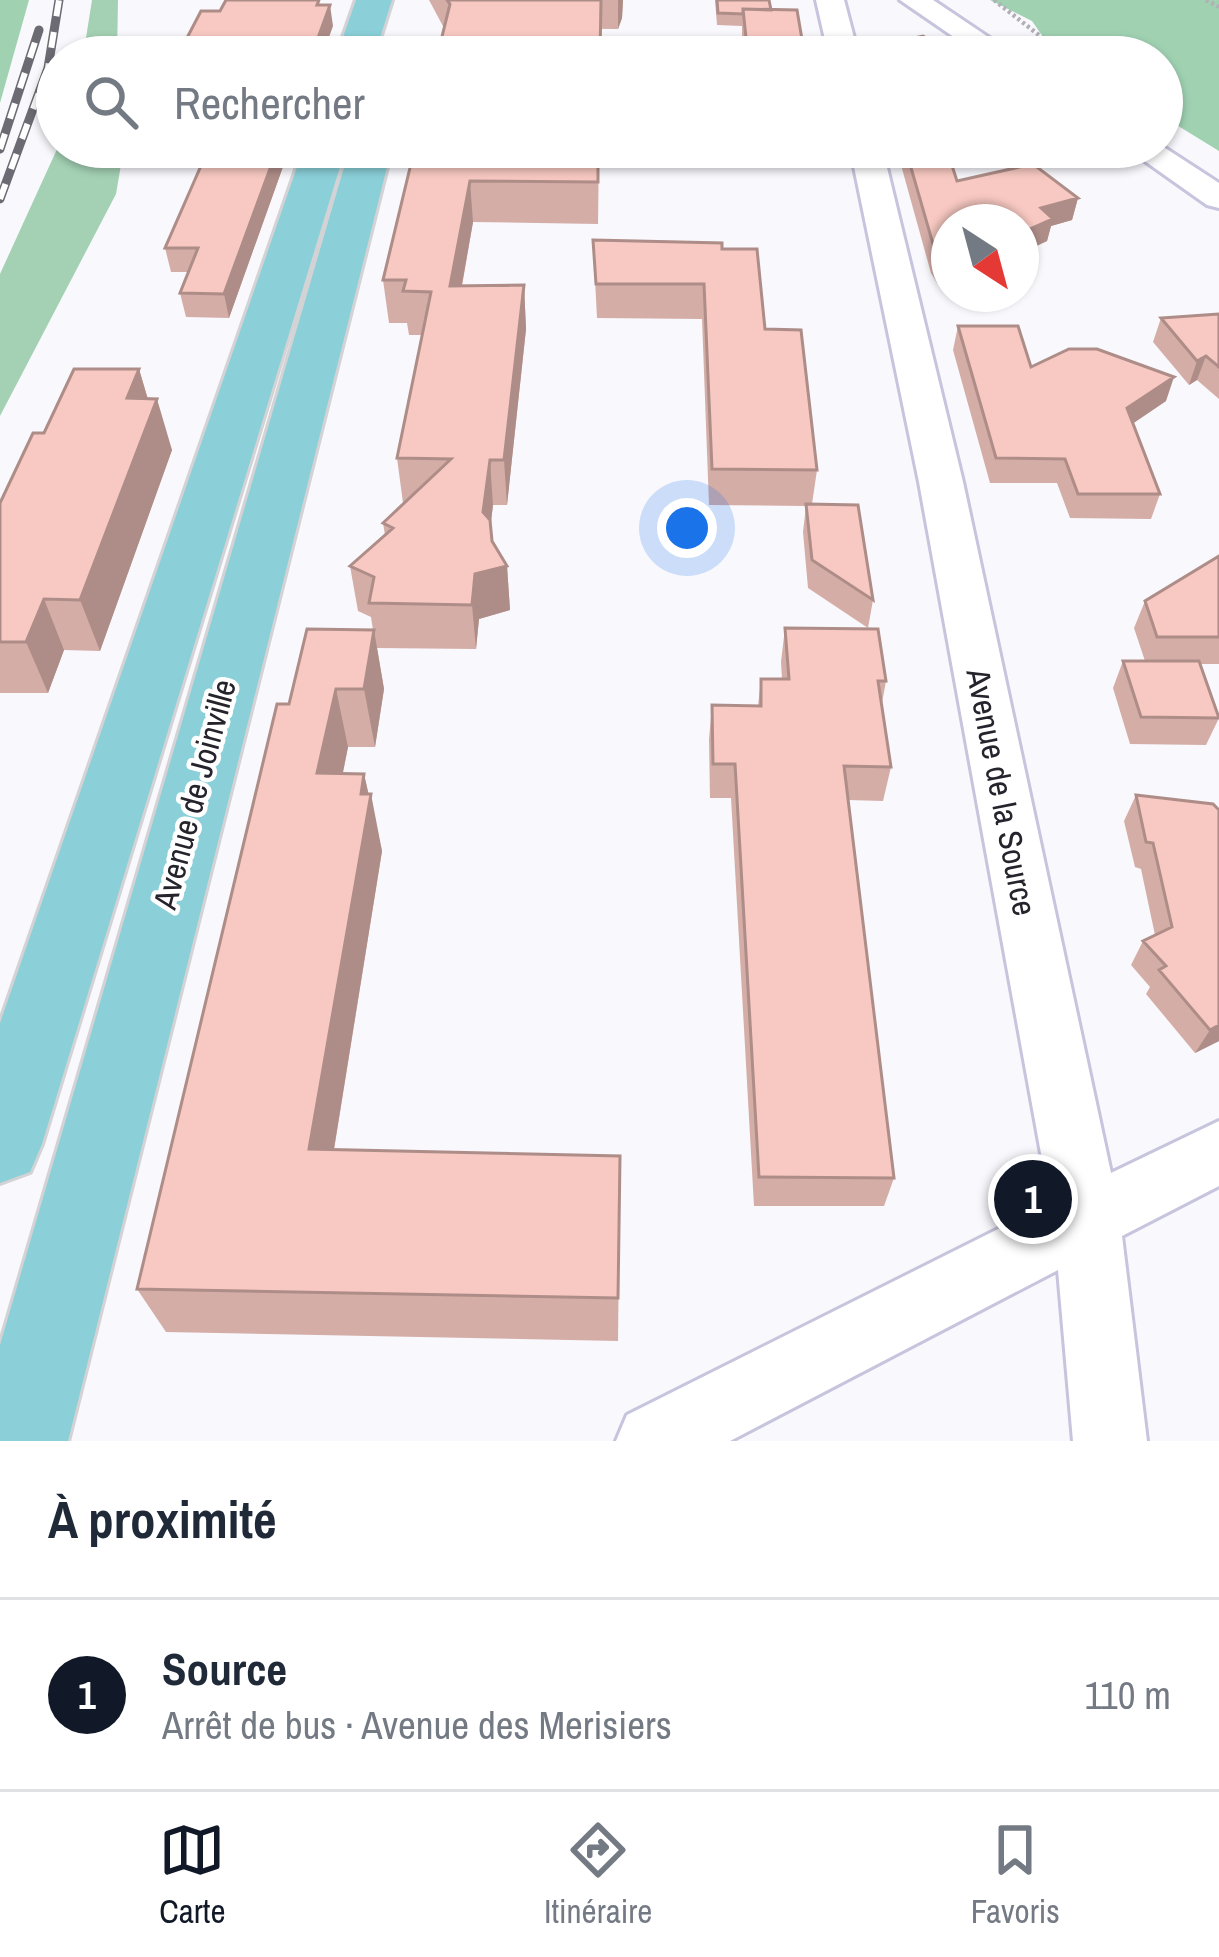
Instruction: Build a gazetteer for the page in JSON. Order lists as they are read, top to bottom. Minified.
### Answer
{"streets":{"main road":["Avenue de Joinville"],"street":["Avenue de la Source"]},"north":"bottom right","page":{"search":"Rechercher","pins":"1","heading":"À proximité","list":[{"mark":"1","name":"Source","note":"Arrêt de bus · Avenue des Merisiers","value":"110 m"}],"nav":["Carte","Itinéraire","Favoris"]}}
